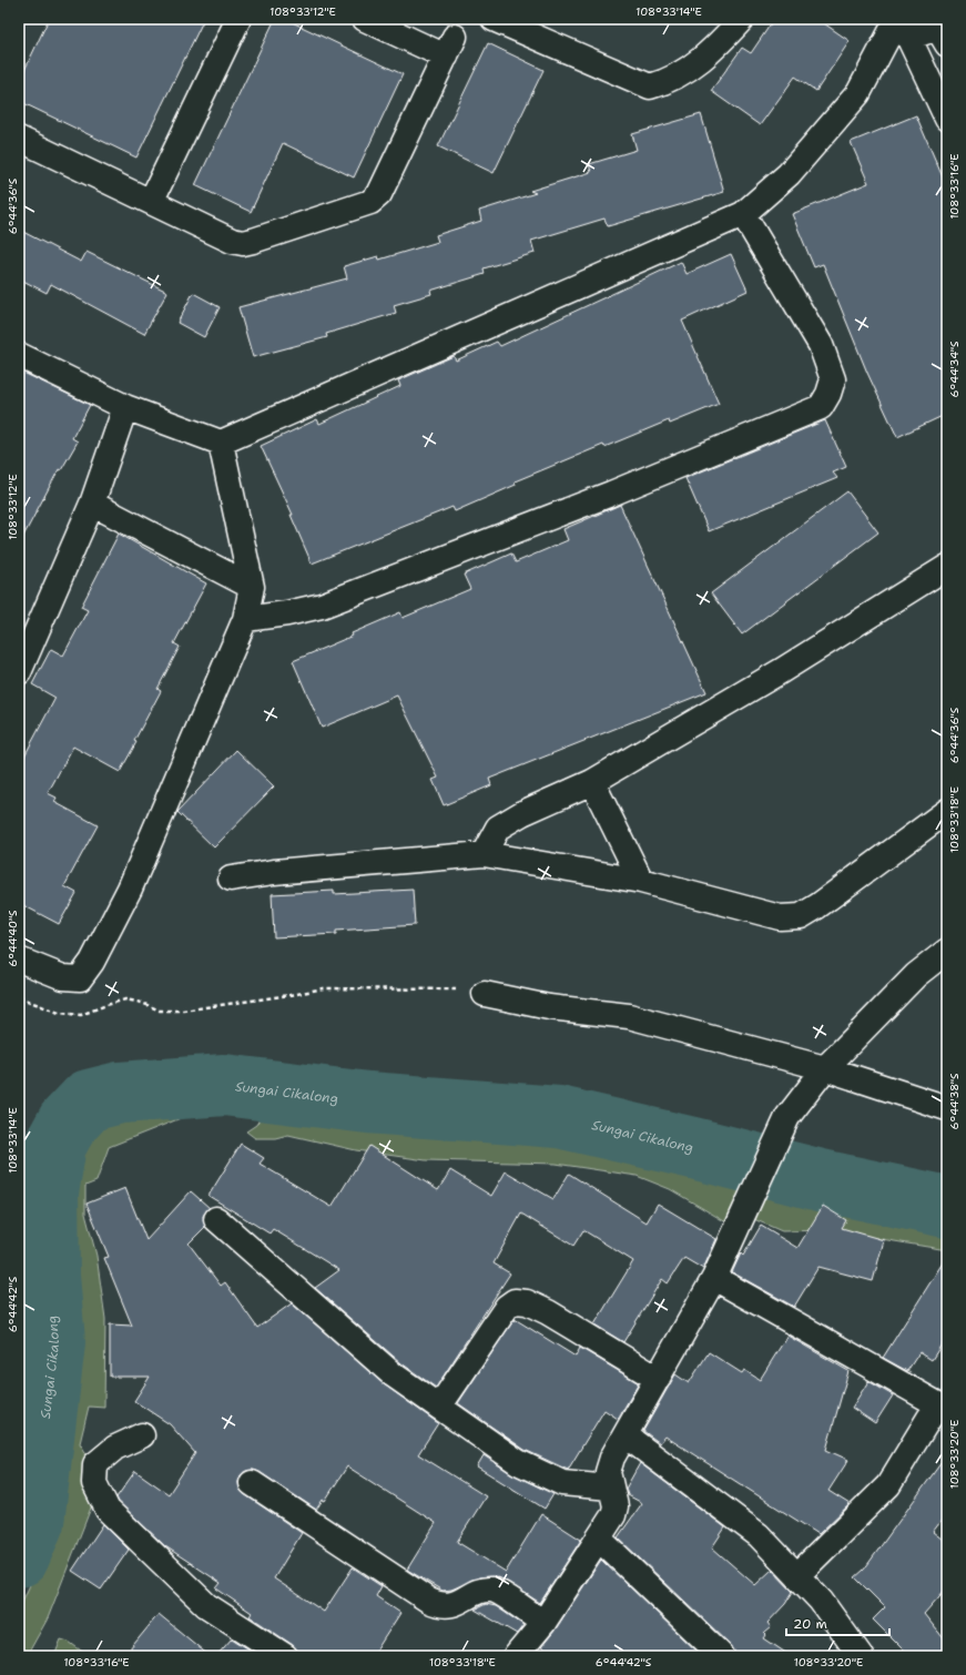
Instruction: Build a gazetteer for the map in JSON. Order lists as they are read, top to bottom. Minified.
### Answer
{"water":["Sungai Cikalong"],"scale_bar":"20 m","coordinates":["108°33'12\"E","108°33'14\"E","108°33'16\"E","6°44'36\"S","6°44'34\"S","108°33'18\"E","6°44'40\"S","6°44'38\"S","6°44'42\"S","108°33'20\"E"]}
